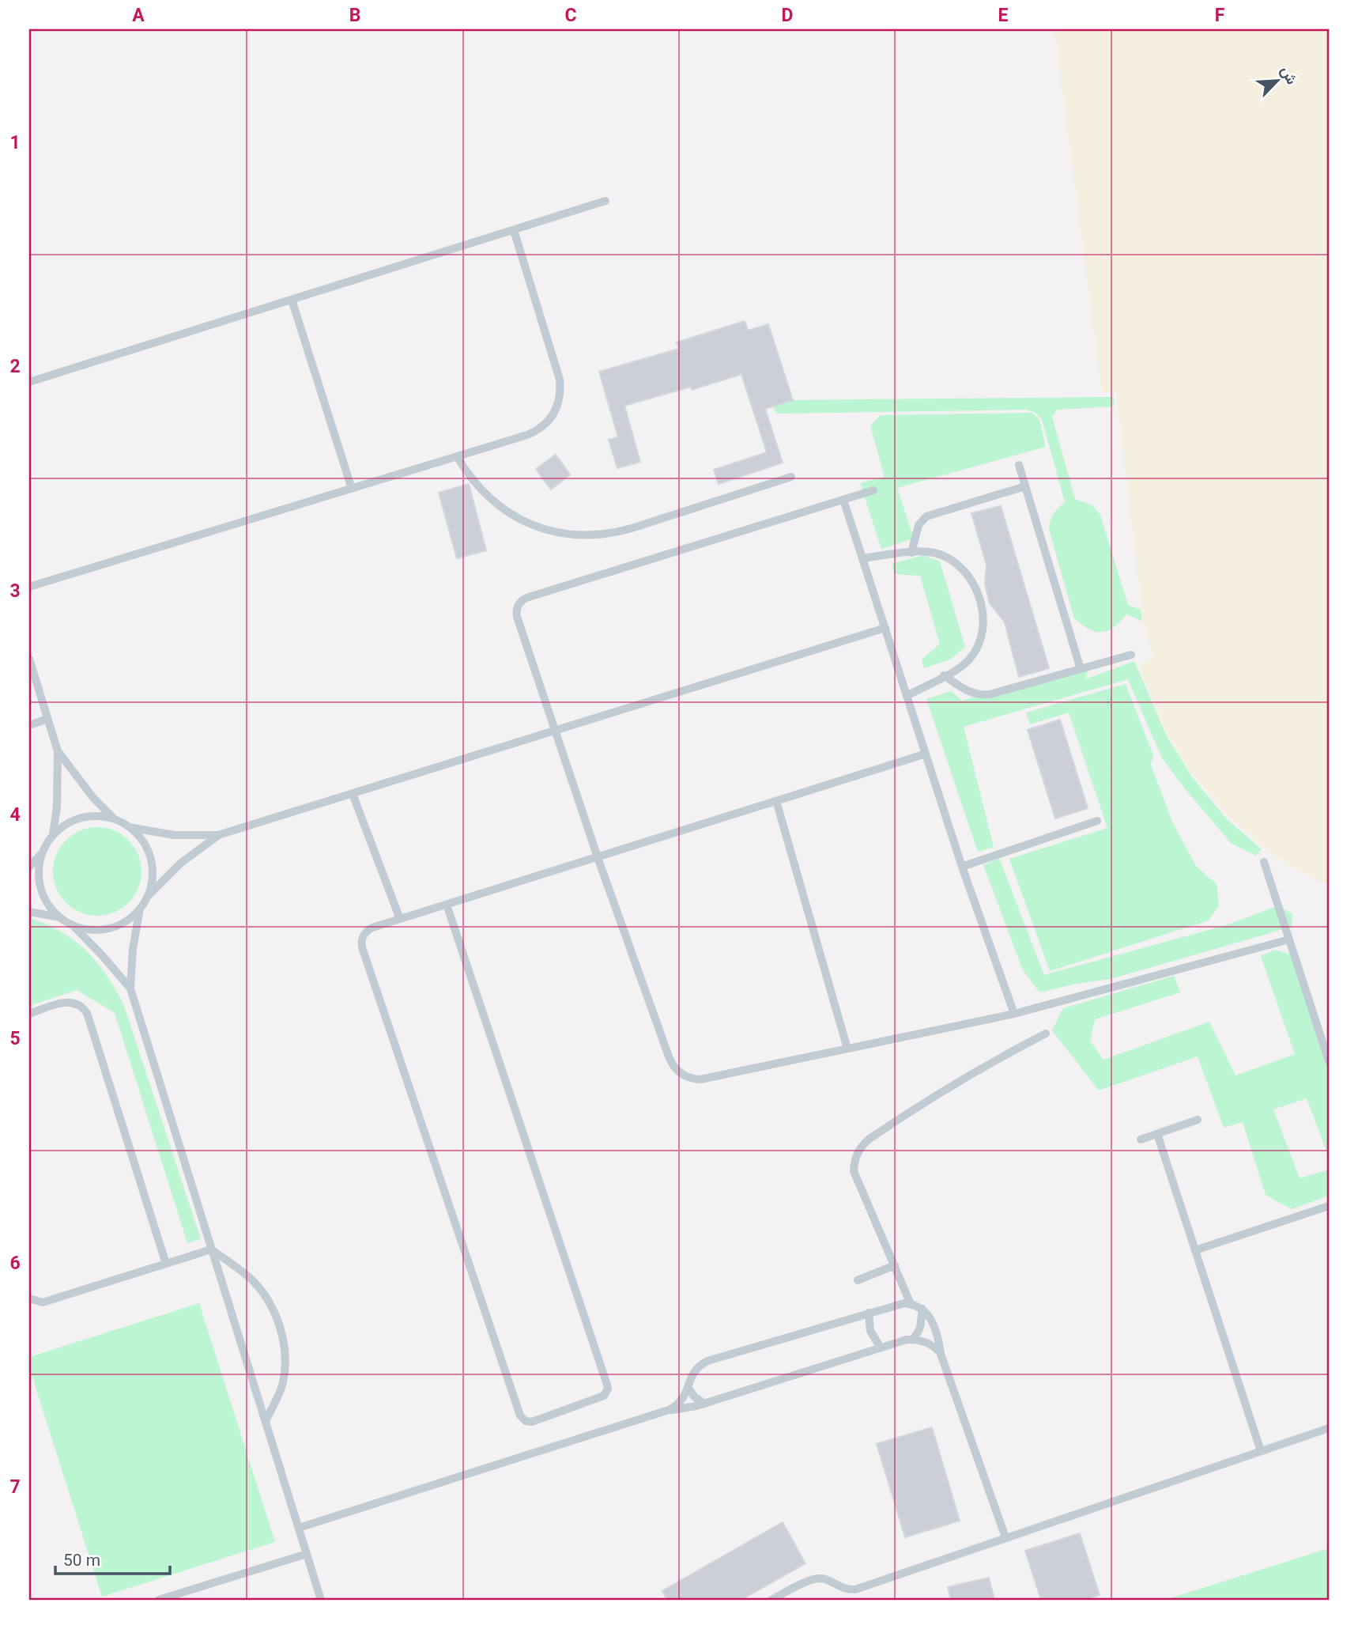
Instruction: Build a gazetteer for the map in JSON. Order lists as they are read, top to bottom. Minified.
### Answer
{"scale_bar":"50 m","north":"top right","grid":{"columns":["A","B","C","D","E","F"],"rows":["1","2","3","4","5","6","7"]}}
